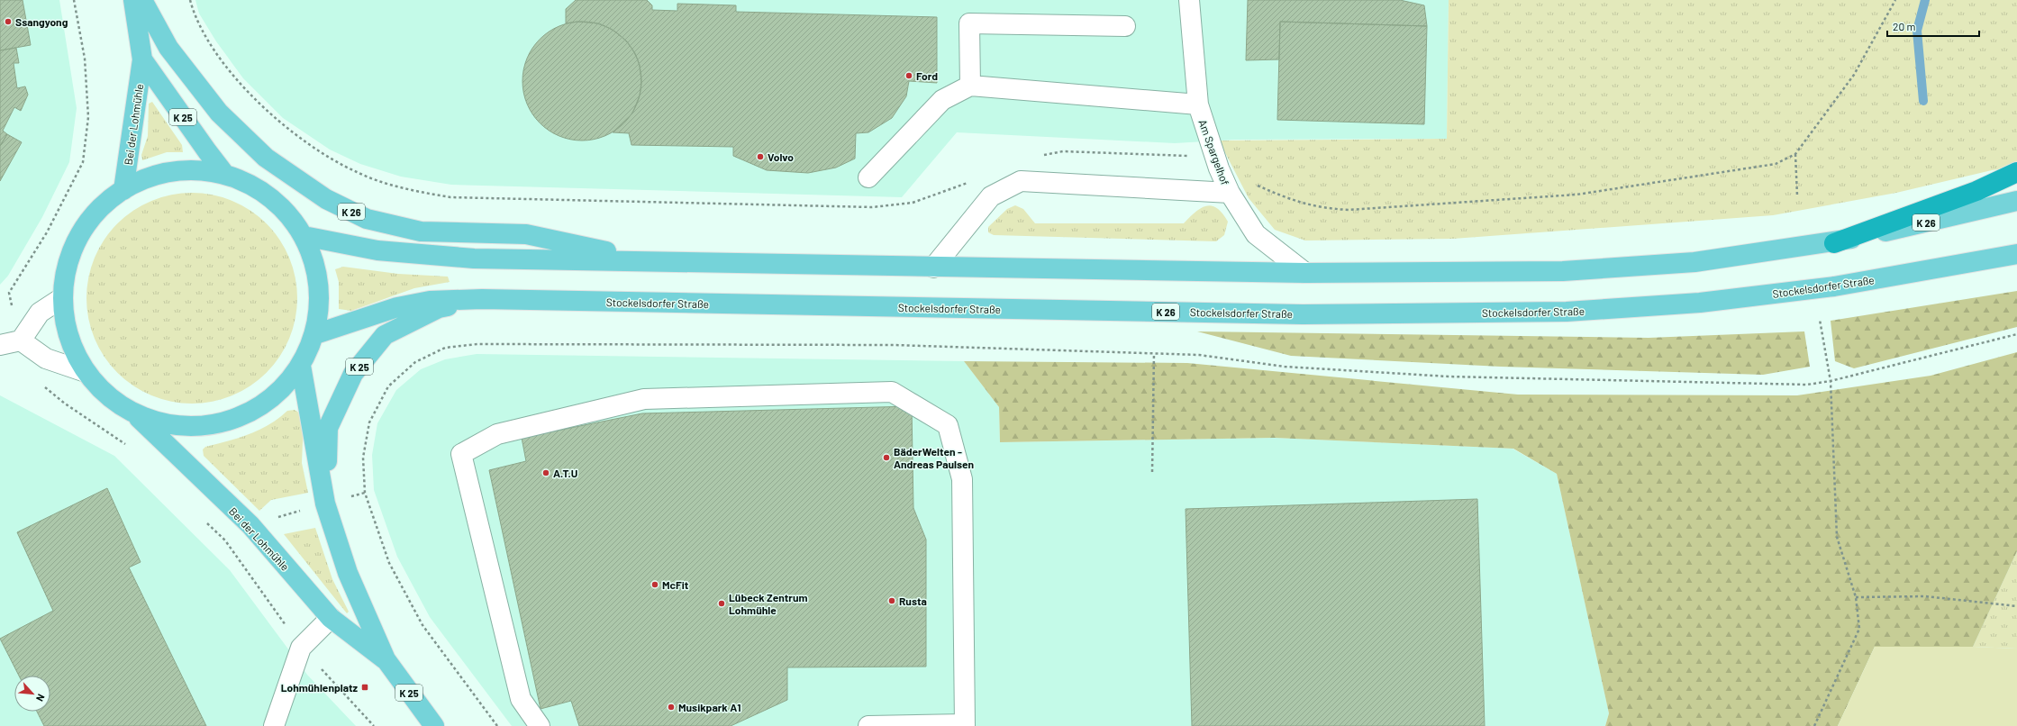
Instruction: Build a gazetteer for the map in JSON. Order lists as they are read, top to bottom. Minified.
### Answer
{"streets":{"main road":["K 25","Bei der Lohmühle","K 26","Stockelsdorfer Straße"],"street":["Am Spargelhof"]},"crossings":[["K 25","Bei der Lohmühle"],["K 25","Stockelsdorfer Straße"],["Am Spargelhof","K 26"]],"places":{"other":["Ssangyong","Ford","Volvo","BäderWelten - Andreas Paulsen","A.T.U","McFit","Rusta","Lübeck Zentrum Lohmühle","Musikpark A1"],"transit":["Lohmühlenplatz"]},"scale_bar":"20 m","north":"bottom right"}
